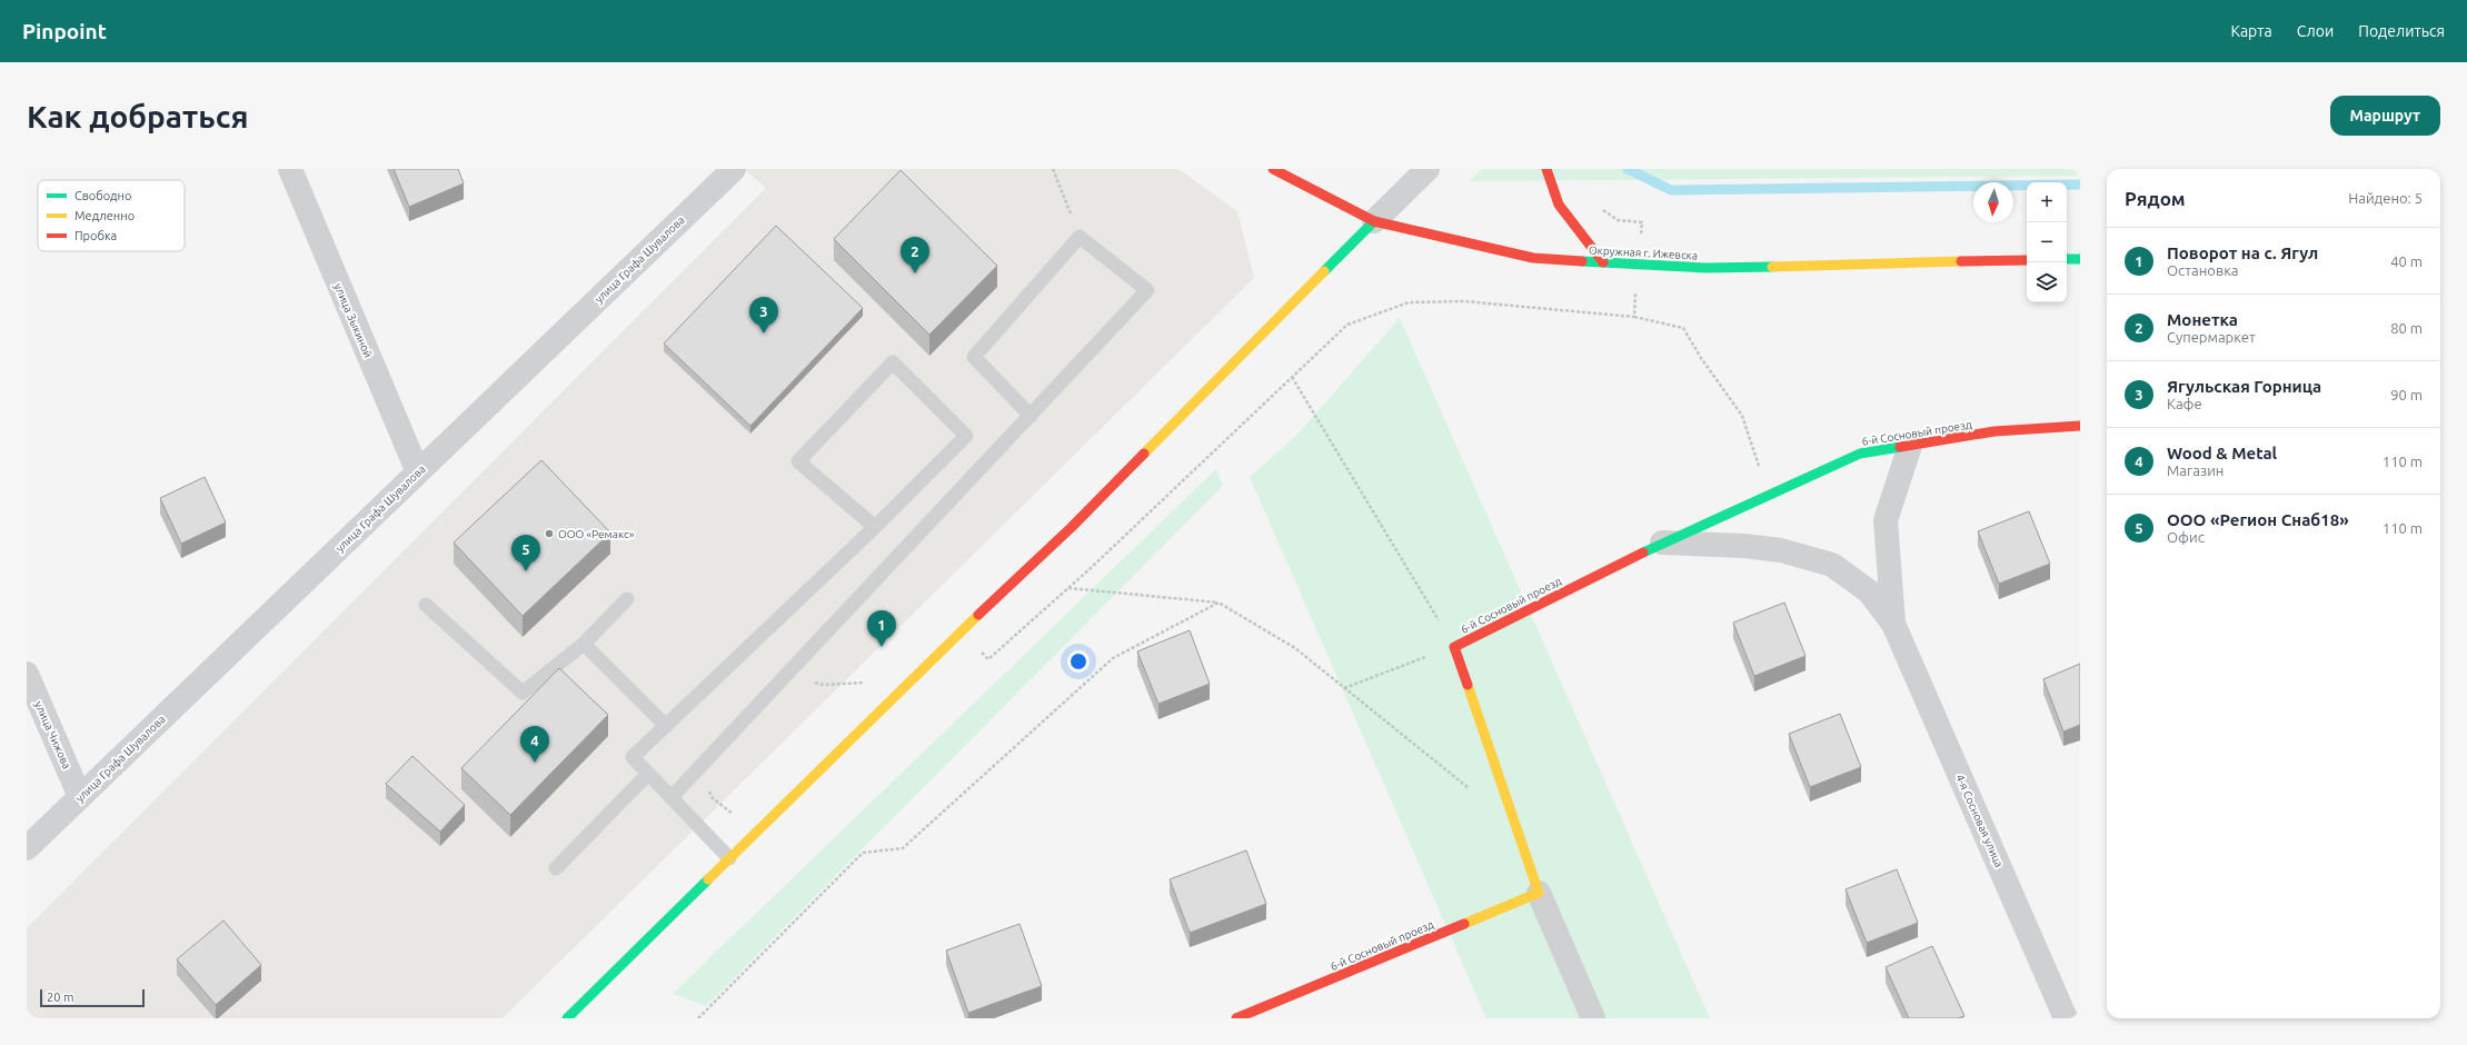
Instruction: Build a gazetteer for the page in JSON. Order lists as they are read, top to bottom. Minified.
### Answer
{"streets":{"street":["Окружная г. Ижевска","улица Графа Шувалова","улица Зыкиной","6-й Сосновый проезд","улица Чижова","4-я Сосновая улица"]},"crossings":[["улица Графа Шувалова","улица Зыкиной"],["улица Графа Шувалова","улица Чижова"]],"places":["ООО «Ремакс»"],"legend":["Свободно","Медленно","Пробка"],"scale_bar":"20 m","north":"bottom","page":{"header":"Pinpoint","nav":["Карта","Слои","Поделиться"],"buttons":"Маршрут","title":"Как добраться","heading":["Рядом","Найдено: 5"],"map_buttons":["+","−"],"list":[{"mark":"1","name":"Поворот на с. Ягул","note":"Остановка","value":"40 m"},{"mark":"2","name":"Монетка","note":"Супермаркет","value":"80 m"},{"mark":"3","name":"Ягульская Горница","note":"Кафе","value":"90 m"},{"mark":"4","name":"Wood & Metal","note":"Магазин","value":"110 m"},{"mark":"5","name":"ООО «Регион Снаб18»","note":"Офис","value":"110 m"}],"pins":["2","3","5","1","4"],"scale":"20 m"}}
